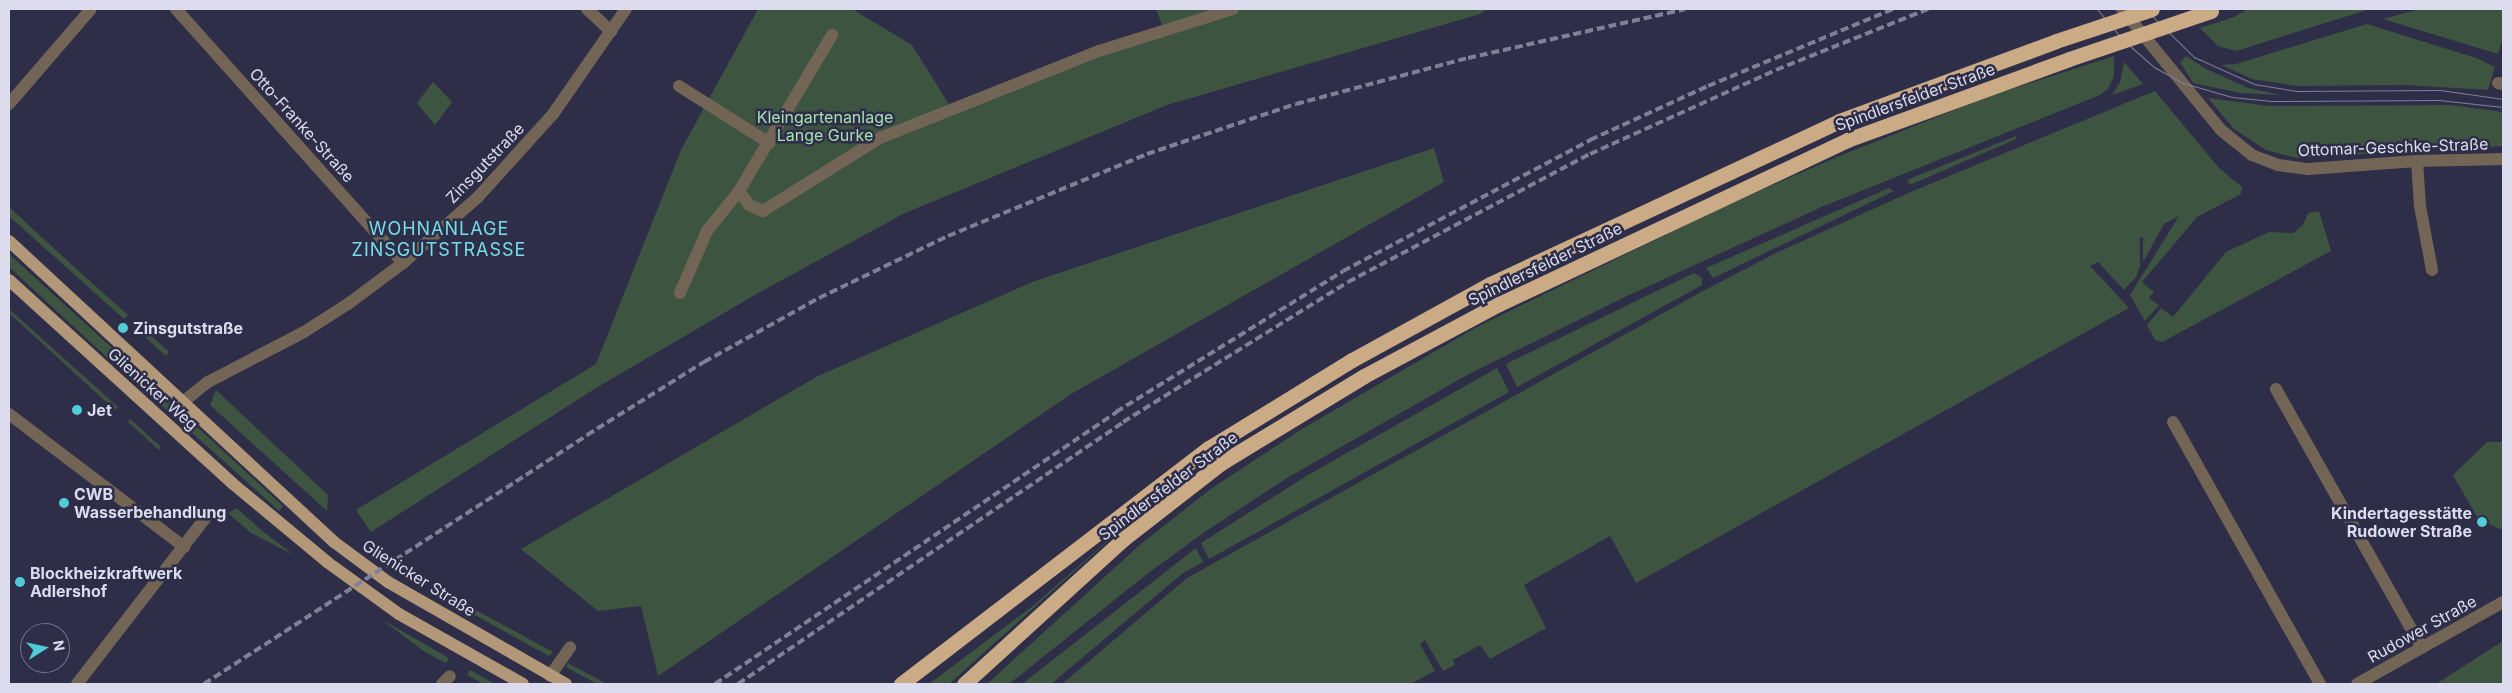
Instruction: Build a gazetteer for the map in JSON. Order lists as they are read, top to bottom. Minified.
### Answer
{"streets":{"highway":["Spindlersfelder Straße"],"main road":["Glienicker Weg","Glienicker Straße"],"street":["Otto-Franke-Straße","Ottomar-Geschke-Straße","Zinsgutstraße","Rudower Straße"]},"crossings":[["Otto-Franke-Straße","Zinsgutstraße"],["Zinsgutstraße","Glienicker Weg"],["Glienicker Weg","Glienicker Straße"]],"districts":["WOHNANLAGE ZINSGUTSTRASSE"],"parks":["Kleingartenanlage Lange Gurke"],"places":["Zinsgutstraße","Jet","CWB Wasserbehandlung","Kindertagesstätte Rudower Straße","Blockheizkraftwerk Adlershof"],"north":"right"}
